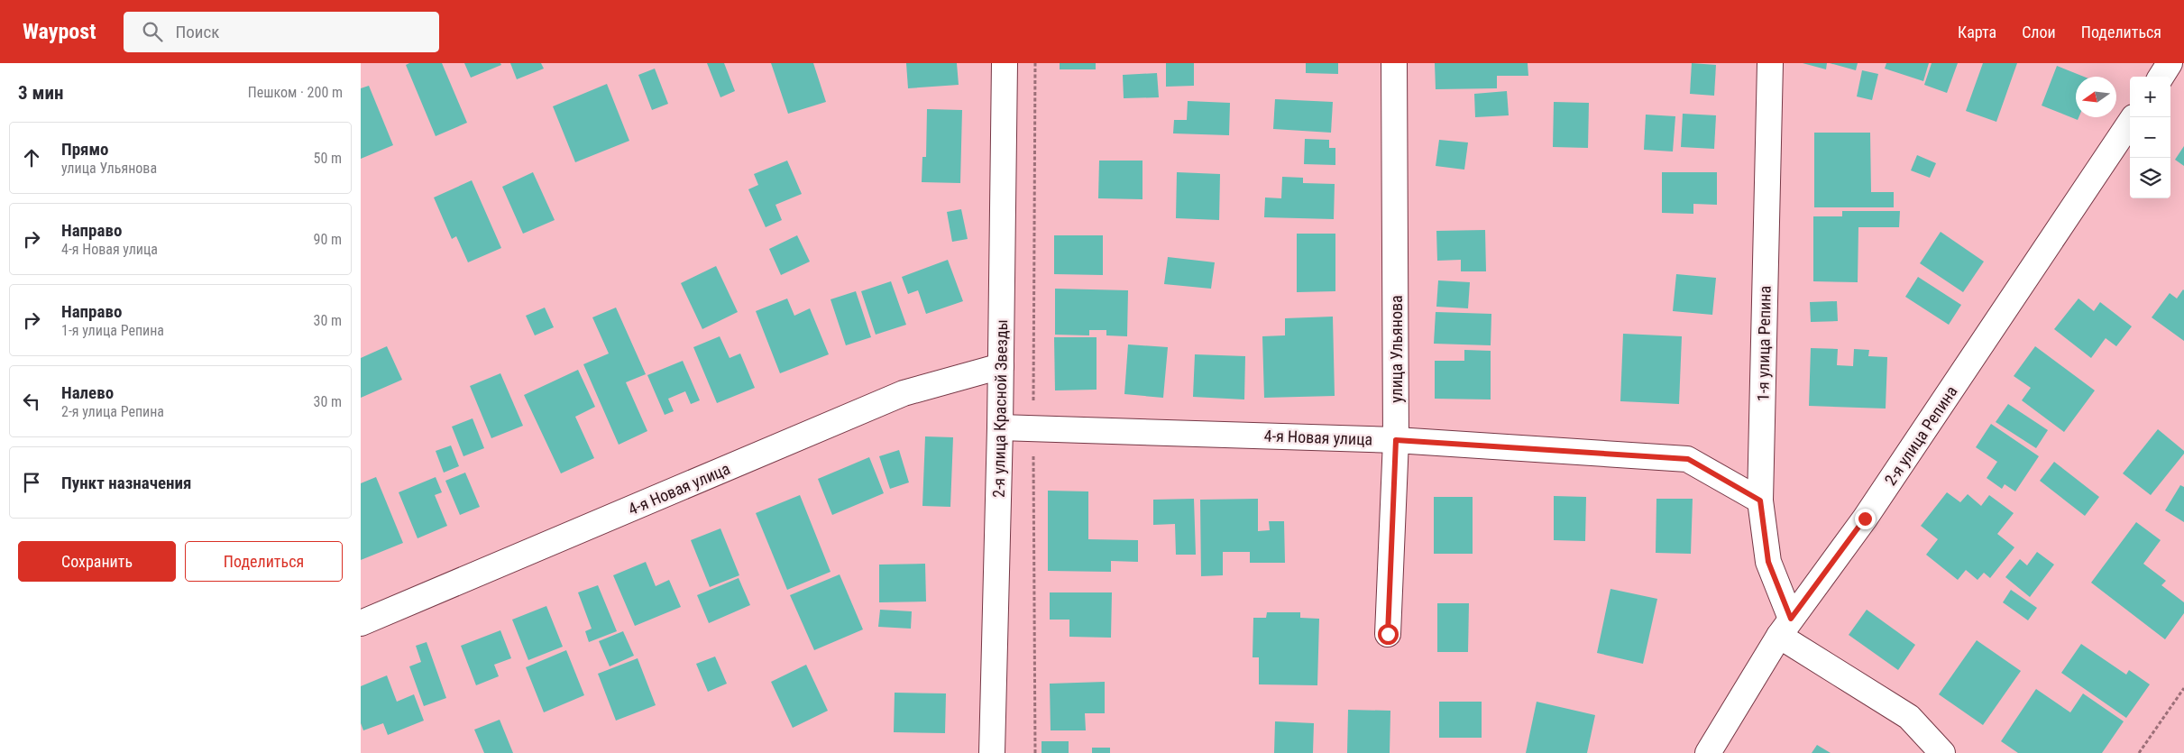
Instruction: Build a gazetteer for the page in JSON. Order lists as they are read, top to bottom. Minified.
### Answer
{"streets":{"street":["1-я улица Репина","улица Ульянова","2-я улица Красной Звезды","2-я улица Репина","4-я Новая улица"]},"crossings":[["1-я улица Репина","2-я улица Репина"],["1-я улица Репина","4-я Новая улица"],["улица Ульянова","4-я Новая улица"],["2-я улица Красной Звезды","4-я Новая улица"]],"north":"left","page":{"header":"Waypost","search":"Поиск","nav":["Карта","Слои","Поделиться"],"heading":["3 мин","Пешком · 200 m"],"map_buttons":["+","−"],"list":[["Прямо","улица Ульянова","50 m"],["Направо","4-я Новая улица","90 m"],["Направо","1-я улица Репина","30 m"],["Налево","2-я улица Репина","30 m"],"Пункт назначения"],"buttons":["Сохранить","Поделиться"]}}
